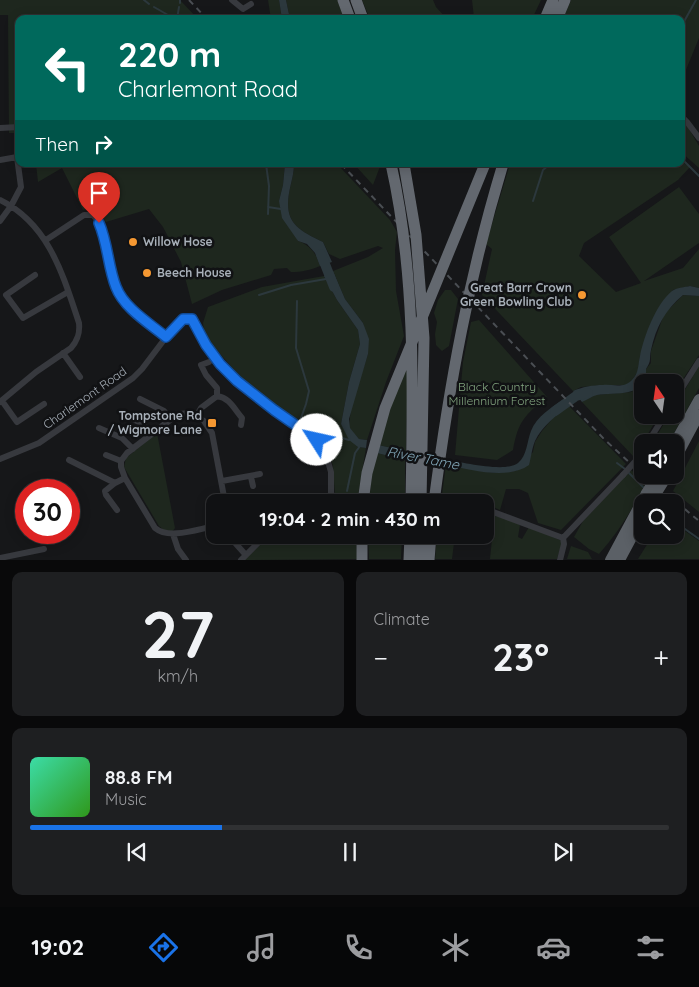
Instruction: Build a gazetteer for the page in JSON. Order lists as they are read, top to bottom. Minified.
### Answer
{"streets":{"street":["Charlemont Road"]},"water":["River Tame"],"parks":["Black Country Millennium Forest"],"places":{"other":["Willow Hose","Beech House","Great Barr Crown Green Bowling Club"],"transit":["Tompstone Rd / Wigmore Lane"]},"north":"top","page":{"turn":["220 m","Charlemont Road"],"then":"Then","limit":"30","trip":"19:04 · 2 min · 430 m","tile":[["27","km/h"],"Climate"],"heat":["−","23°","+"],"song":["88.8 FM","Music"],"tabs":"19:02"}}
